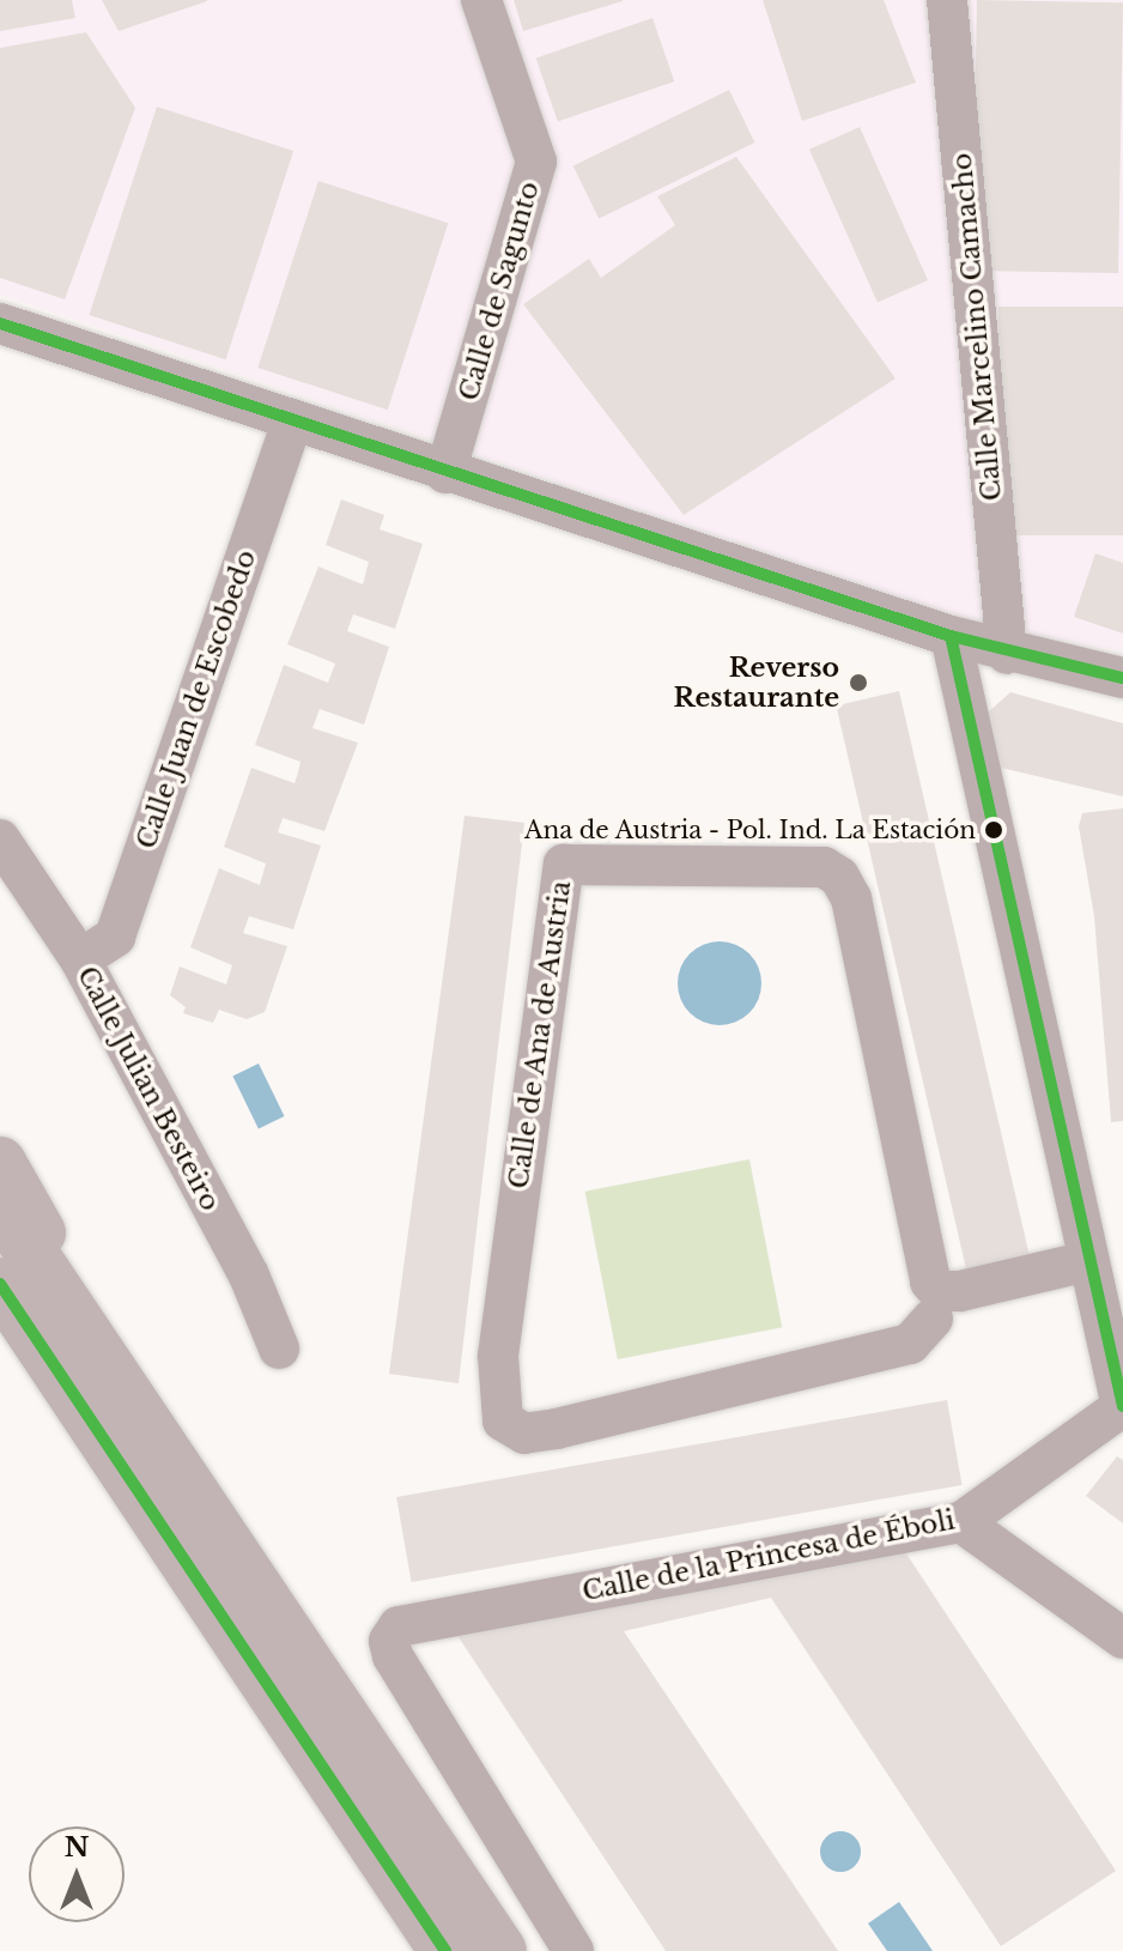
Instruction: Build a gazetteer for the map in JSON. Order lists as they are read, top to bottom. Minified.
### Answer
{"streets":{"street":["Calle de Sagunto","Calle Marcelino Camacho","Calle Juan de Escobedo","Calle de Ana de Austria","Calle Julian Besteiro","Calle de la Princesa de Éboli"]},"crossings":[["Calle Juan de Escobedo","Calle Julian Besteiro"]],"places":["Reverso Restaurante","Ana de Austria - Pol. Ind. La Estación"],"north":"top"}
